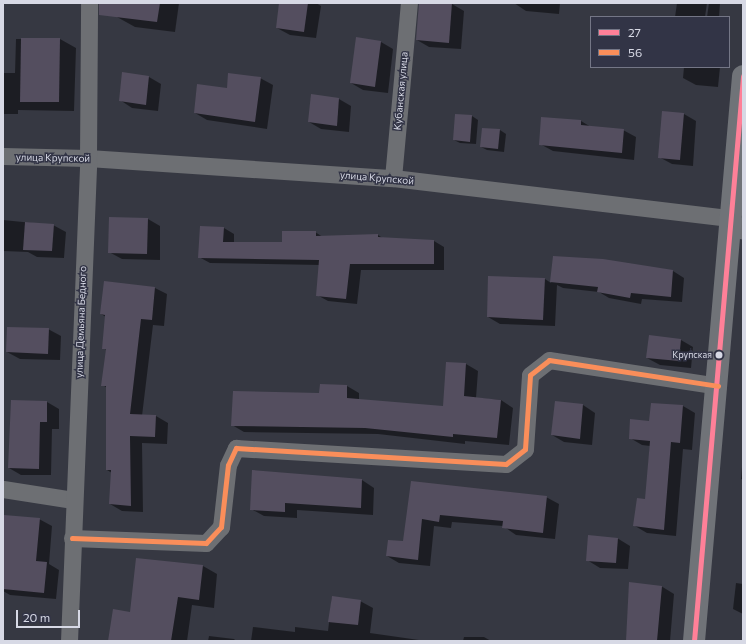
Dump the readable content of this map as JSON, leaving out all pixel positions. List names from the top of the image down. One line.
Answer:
{"streets":{"street":["Кубанская улица","улица Крупской","улица Демьяна Бедного"]},"crossings":[["Кубанская улица","улица Крупской"],["улица Крупской","улица Демьяна Бедного"]],"places":["Крупская"],"lines":["transit line 27","transit line 56"],"legend":["27","56"],"scale_bar":"20 m"}
